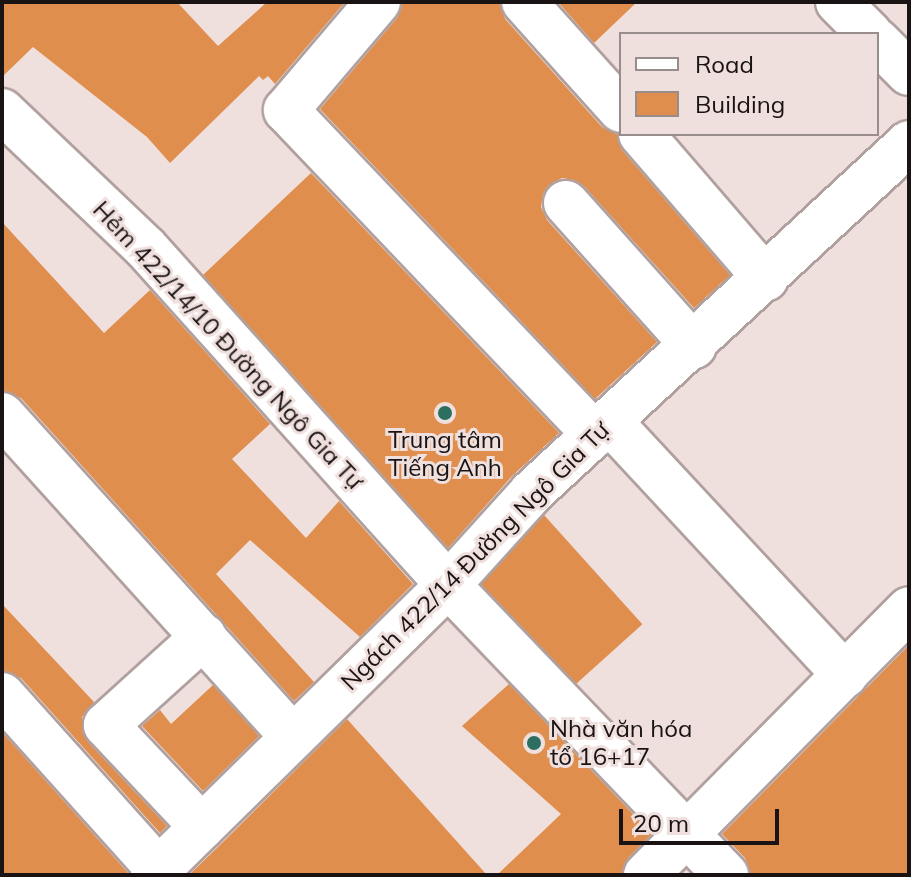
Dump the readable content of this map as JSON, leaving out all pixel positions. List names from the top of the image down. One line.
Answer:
{"streets":{"street":["Hẻm 422/14/10 Đường Ngô Gia Tự","Ngách 422/14 Đường Ngô Gia Tự"]},"crossings":[["Hẻm 422/14/10 Đường Ngô Gia Tự","Ngách 422/14 Đường Ngô Gia Tự"]],"places":["Trung tâm Tiếng Anh","Nhà văn hóa tổ 16+17"],"legend":["Road","Building"],"scale_bar":"20 m"}
